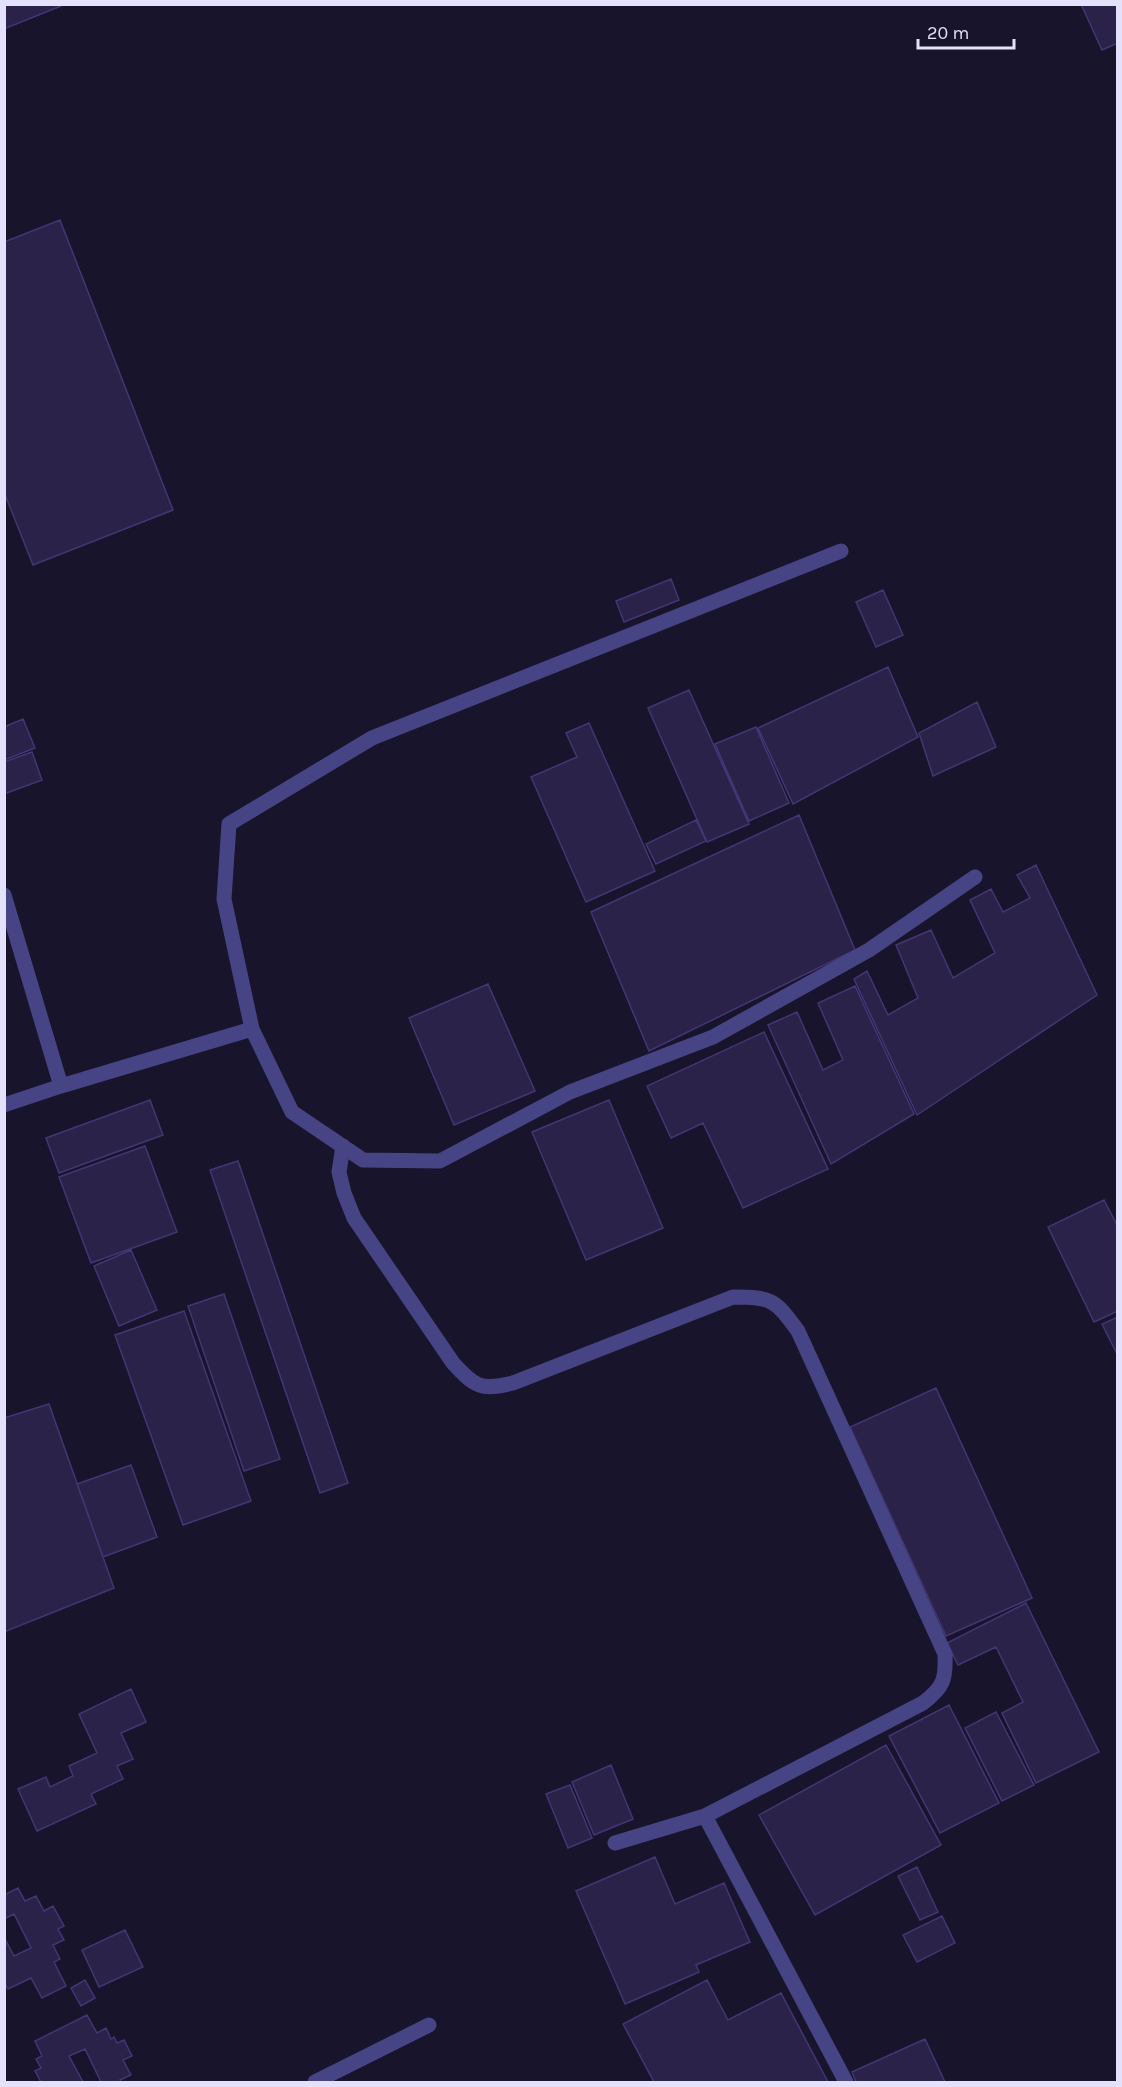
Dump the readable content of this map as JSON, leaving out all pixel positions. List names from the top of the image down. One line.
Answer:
{"scale_bar":"20 m"}
